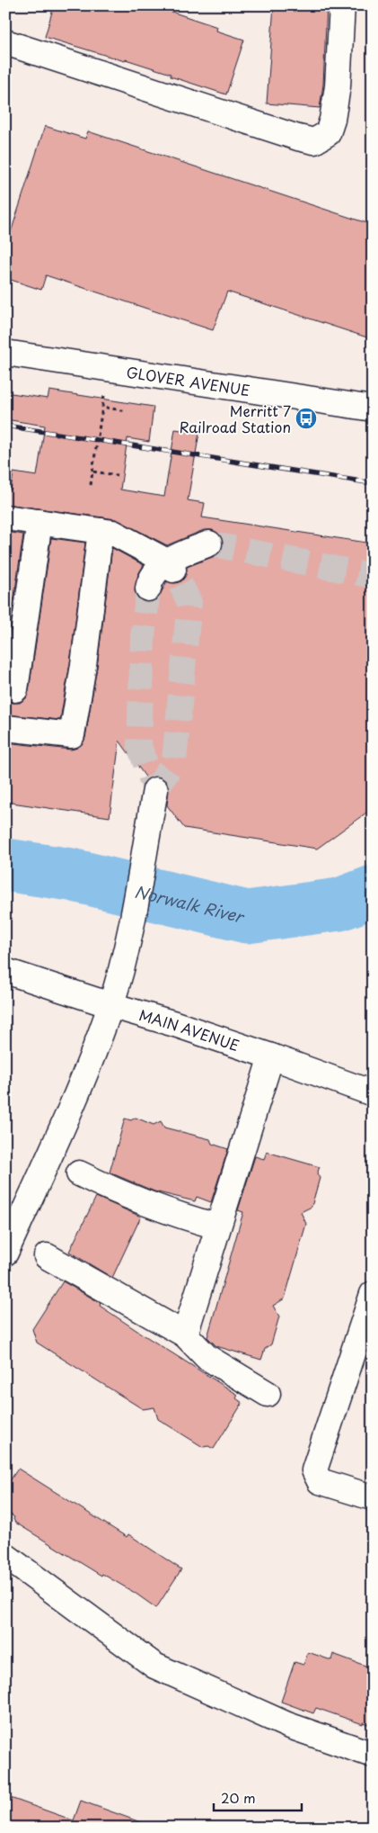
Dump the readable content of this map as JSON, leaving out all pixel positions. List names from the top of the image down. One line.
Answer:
{"streets":{"main road":["GLOVER AVENUE","MAIN AVENUE"]},"water":["Norwalk River"],"places":{"bus stop":["Merritt 7 Railroad Station"]},"scale_bar":"20 m"}
